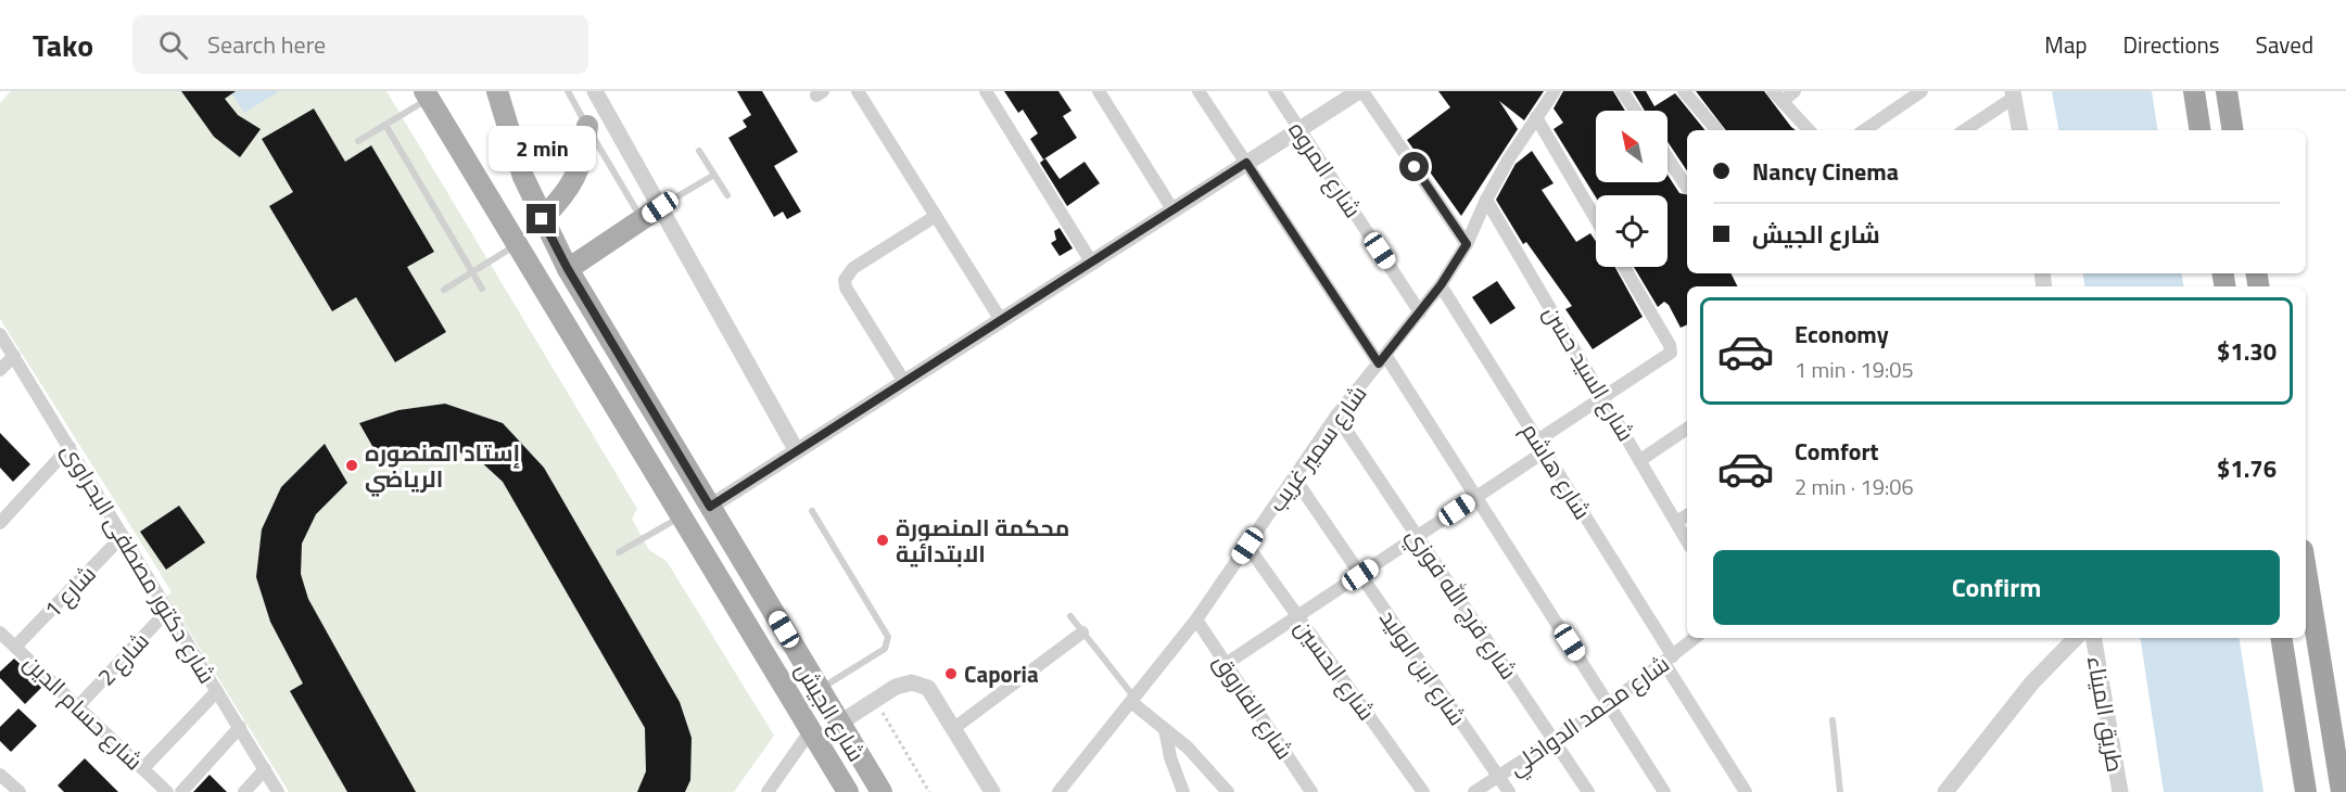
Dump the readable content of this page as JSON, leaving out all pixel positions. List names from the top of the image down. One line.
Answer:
{"streets":{"main road":["شارع الجيش"],"street":["شارع المروه","شارع السيد حسن","شارع سمير غريب","شارع هاشم","شارع دكتور مصطفى البحراوى","شارع 1","شارع فرج الله فوزي","شارع 2","شارع ابن الوليد","شارع الحسين","شارع الفاروق","شارع حسام الدين","طريق الميناء","شارع محمد الدواخلي"]},"crossings":[["شارع المروه","شارع سمير غريب"],["شارع السيد حسن","شارع سمير غريب"],["شارع سمير غريب","شارع هاشم"],["شارع سمير غريب","شارع فرج الله فوزي"],["شارع سمير غريب","شارع ابن الوليد"],["شارع سمير غريب","شارع الحسين"],["شارع سمير غريب","شارع الفاروق"],["شارع هاشم","شارع محمد الدواخلي"],["شارع دكتور مصطفى البحراوى","شارع 1"],["شارع دكتور مصطفى البحراوى","شارع 2"],["شارع 1","شارع حسام الدين"],["شارع فرج الله فوزي","شارع محمد الدواخلي"],["شارع 2","شارع حسام الدين"],["شارع ابن الوليد","شارع محمد الدواخلي"]],"places":["إستاد المنصوره الرياضي","محكمة المنصورة الابتدائية","Caporia"],"north":"top left","page":{"header":"Tako","search":"Search here","nav":["Map","Directions","Saved"],"bubble":"2 min","banner":["Nancy Cinema","شارع الجيش"],"list":[{"name":"Economy","note":"1 min · 19:05","value":"$1.30"},{"name":"Comfort","note":"2 min · 19:06","value":"$1.76"}],"buttons":"Confirm"}}
